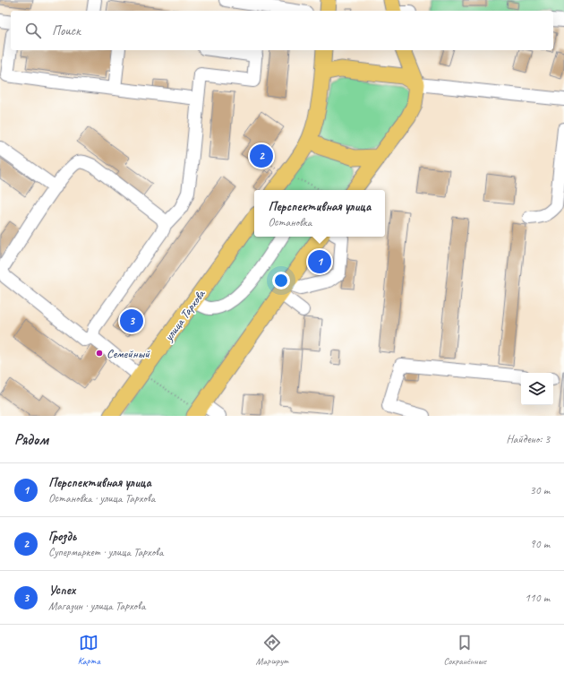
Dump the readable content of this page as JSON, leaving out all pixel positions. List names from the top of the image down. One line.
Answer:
{"streets":{"main road":["улица Тархова"]},"places":["Семейный"],"page":{"search":"Поиск","pins":["2","1","3"],"popup":["Перспективная улица","Остановка"],"heading":["Рядом","Найдено: 3"],"list":[{"mark":"1","name":"Перспективная улица","note":"Остановка · улица Тархова","value":"30 m"},{"mark":"2","name":"Гроздь","note":"Супермаркет · улица Тархова","value":"90 m"},{"mark":"3","name":"Успех","note":"Магазин · улица Тархова","value":"110 m"}],"nav":["Карта","Маршрут","Сохранённые"]}}
